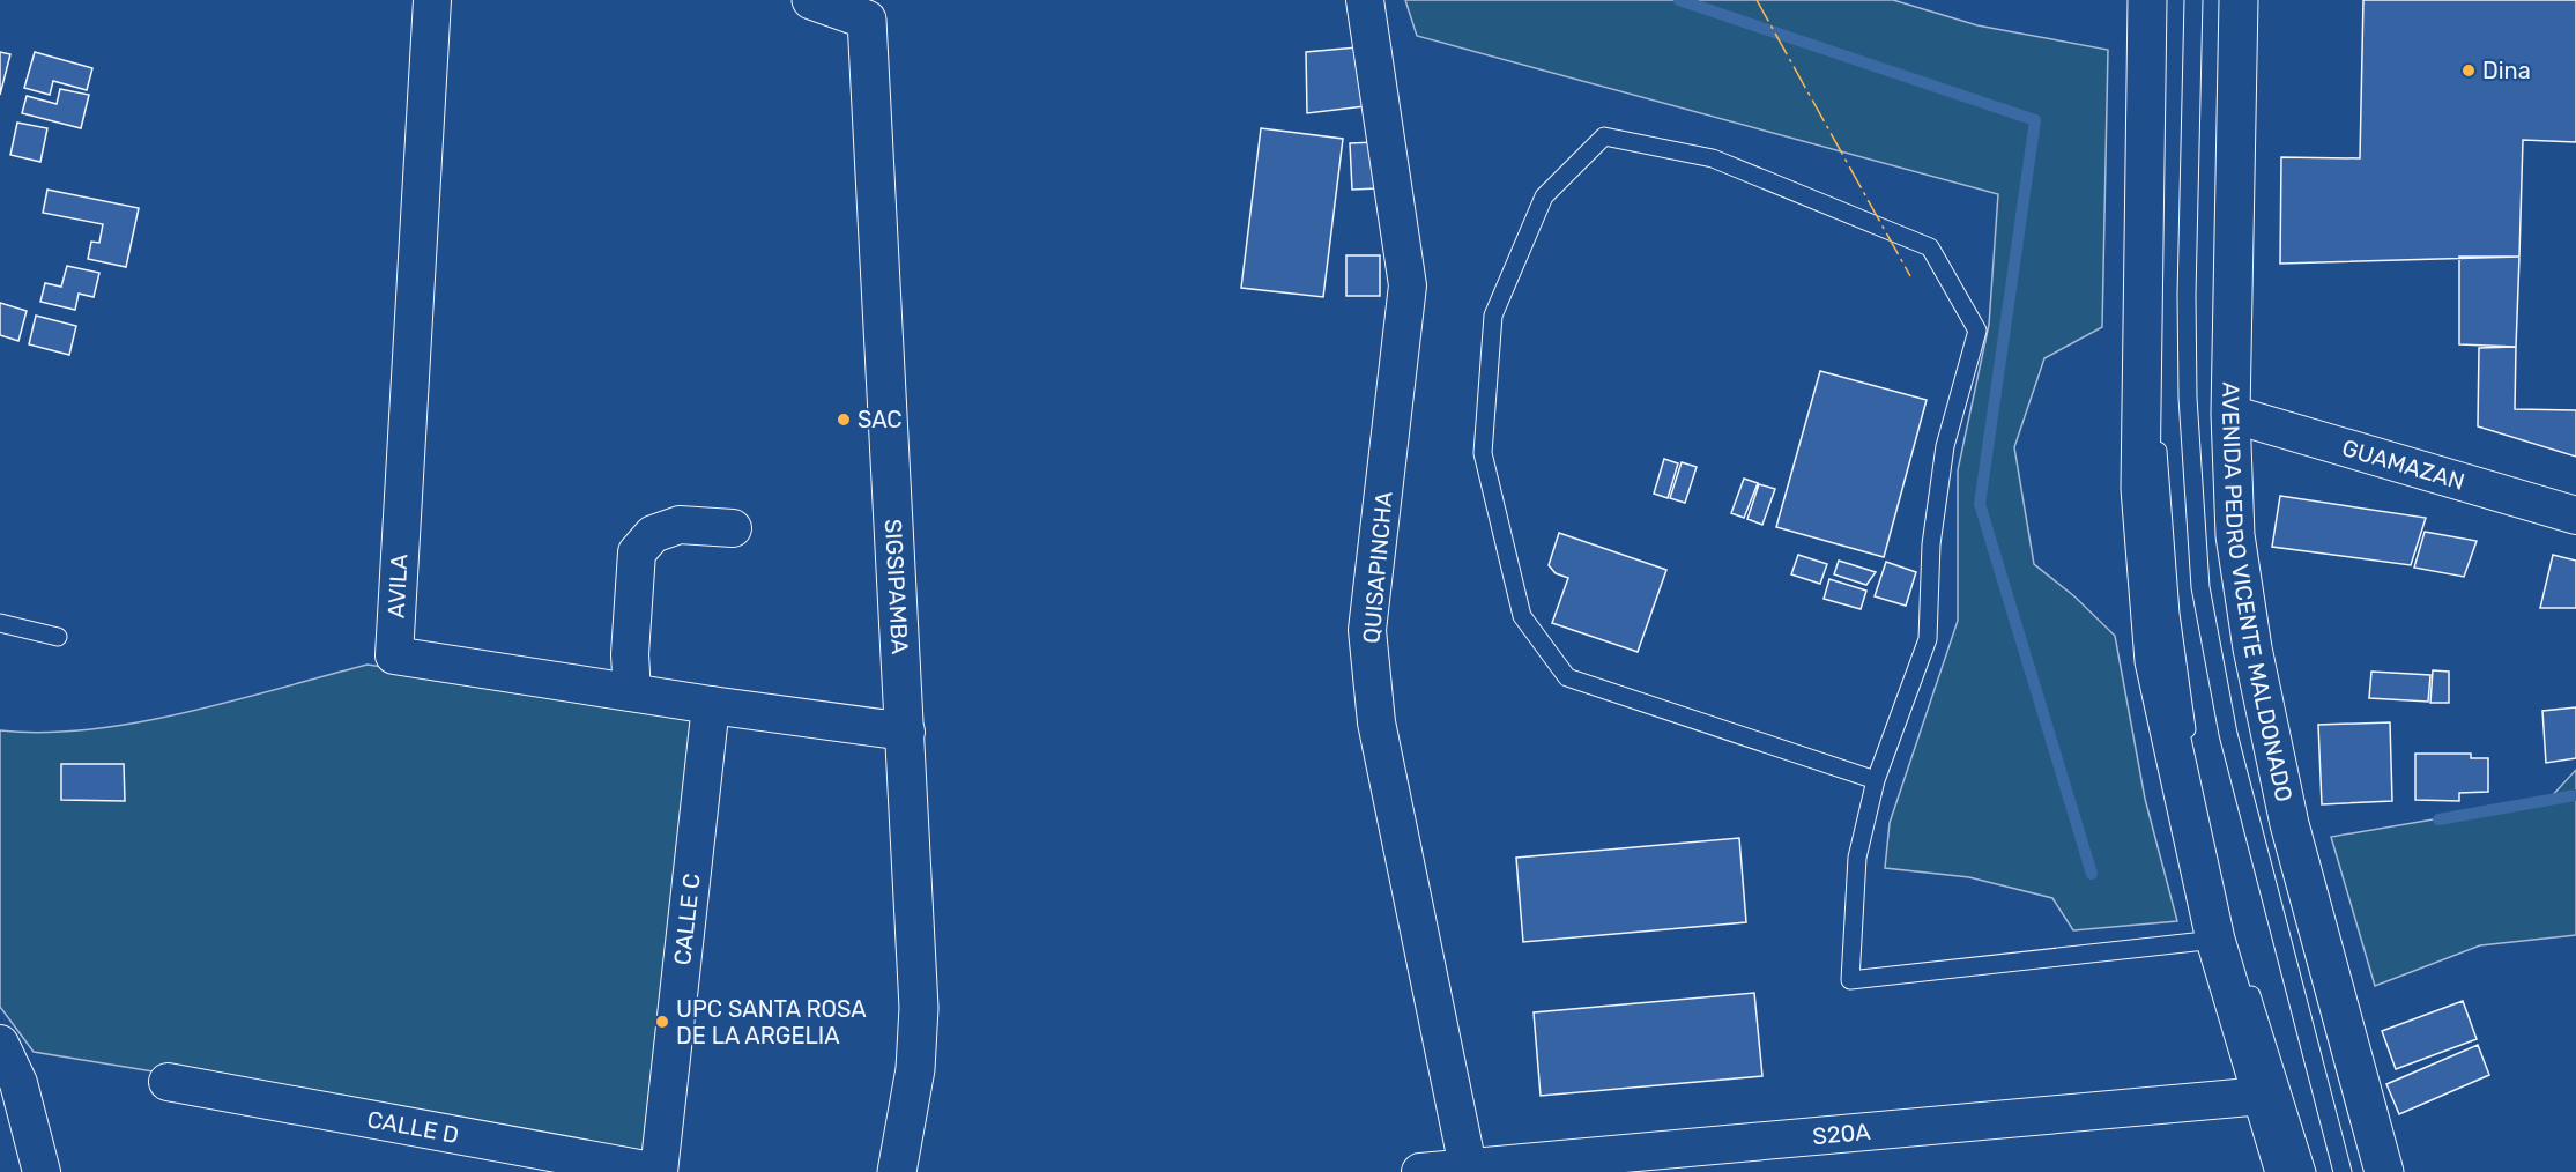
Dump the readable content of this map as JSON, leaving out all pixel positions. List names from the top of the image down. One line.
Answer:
{"streets":{"main road":["SIGSIPAMBA","AVENIDA PEDRO VICENTE MALDONADO"],"street":["GUAMAZAN","QUISAPINCHA","AVILA","CALLE C","CALLE D","S20A"]},"crossings":[["GUAMAZAN","AVENIDA PEDRO VICENTE MALDONADO"],["QUISAPINCHA","S20A"],["AVILA","SIGSIPAMBA"],["AVILA","CALLE C"],["CALLE C","CALLE D"]],"places":["Dina","SAC","UPC SANTA ROSA DE LA ARGELIA"]}
